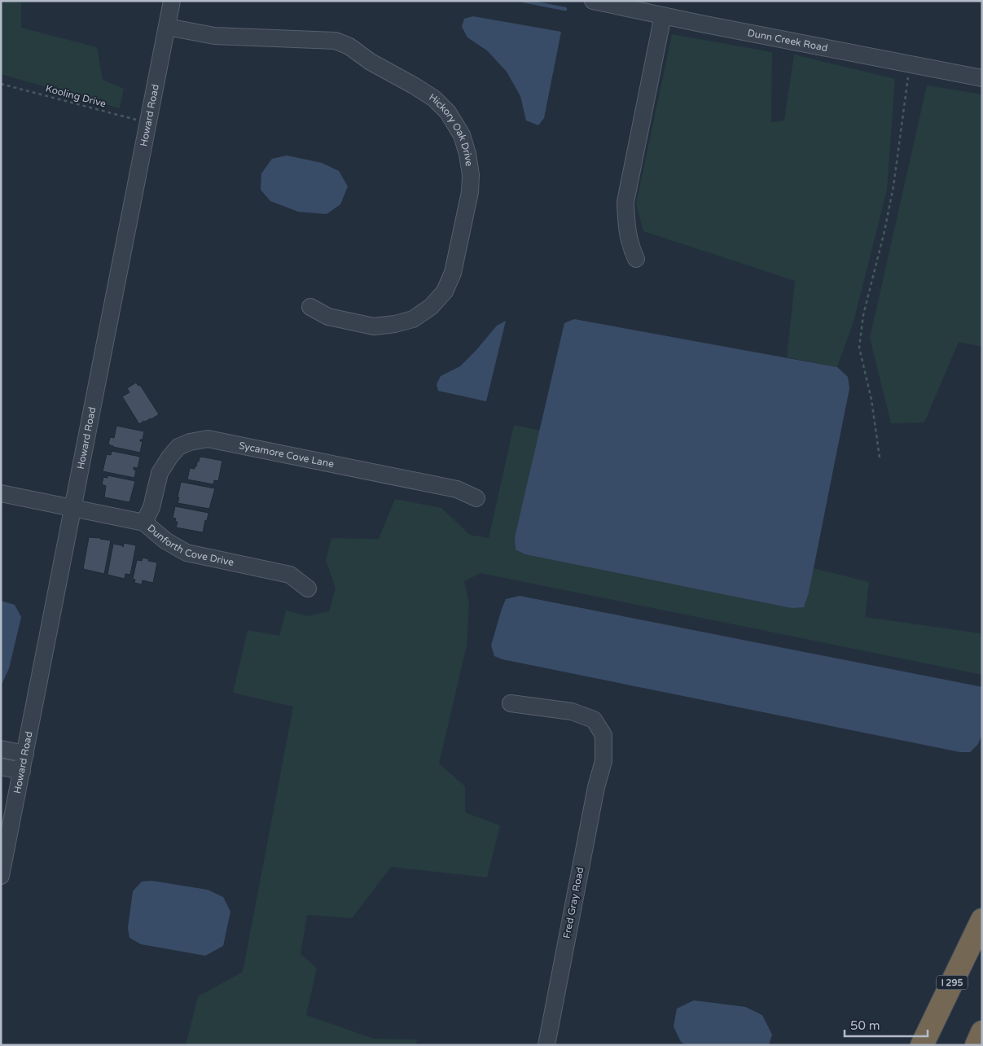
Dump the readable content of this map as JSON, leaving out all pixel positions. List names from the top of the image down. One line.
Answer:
{"streets":{"highway":["I 295"],"street":["Dunn Creek Road","Howard Road","Hickory Oak Drive","Sycamore Cove Lane","Dunforth Cove Drive","Fred Gray Road"],"path":["Kooling Drive"]},"crossings":[["Kooling Drive","Howard Road"],["Howard Road","Hickory Oak Drive"],["Howard Road","Dunforth Cove Drive"],["Sycamore Cove Lane","Dunforth Cove Drive"]],"scale_bar":"50 m"}
